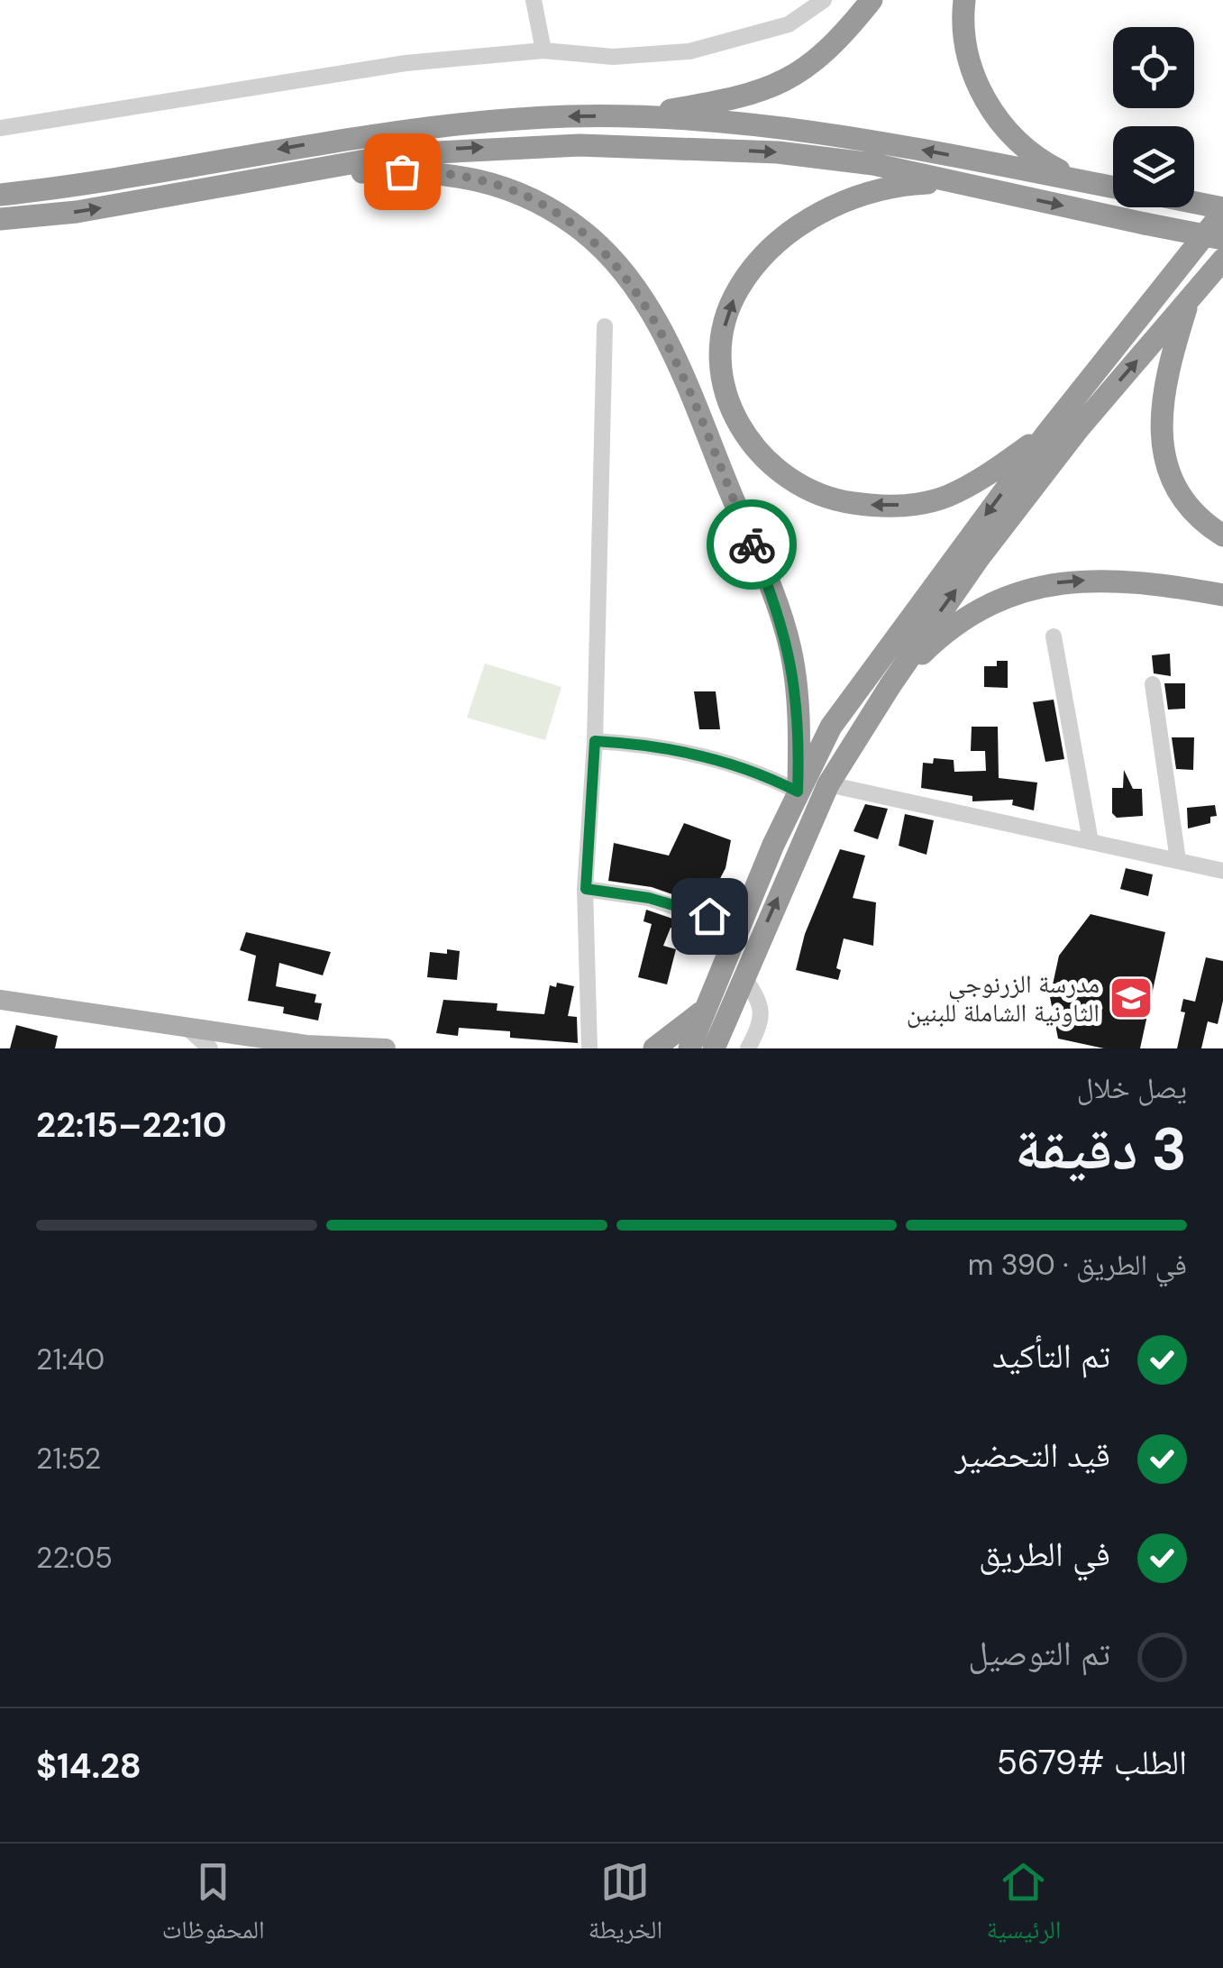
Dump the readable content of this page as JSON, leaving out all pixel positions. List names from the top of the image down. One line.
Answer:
{"places":{"school or university":["مدرسة الزرنوجي الثاونية الشاملة للبنين"]},"page":{"heading":["3 دقيقة","يصل خلال","22:10–22:15"],"panel":["الطلب #5679","$14.28"],"bar":"في الطريق · 390 m","list":[["تم التأكيد","21:40"],["قيد التحضير","21:52"],["في الطريق","22:05"],"تم التوصيل"],"tabs":["الرئيسية","الخريطة","المحفوظات"]}}
